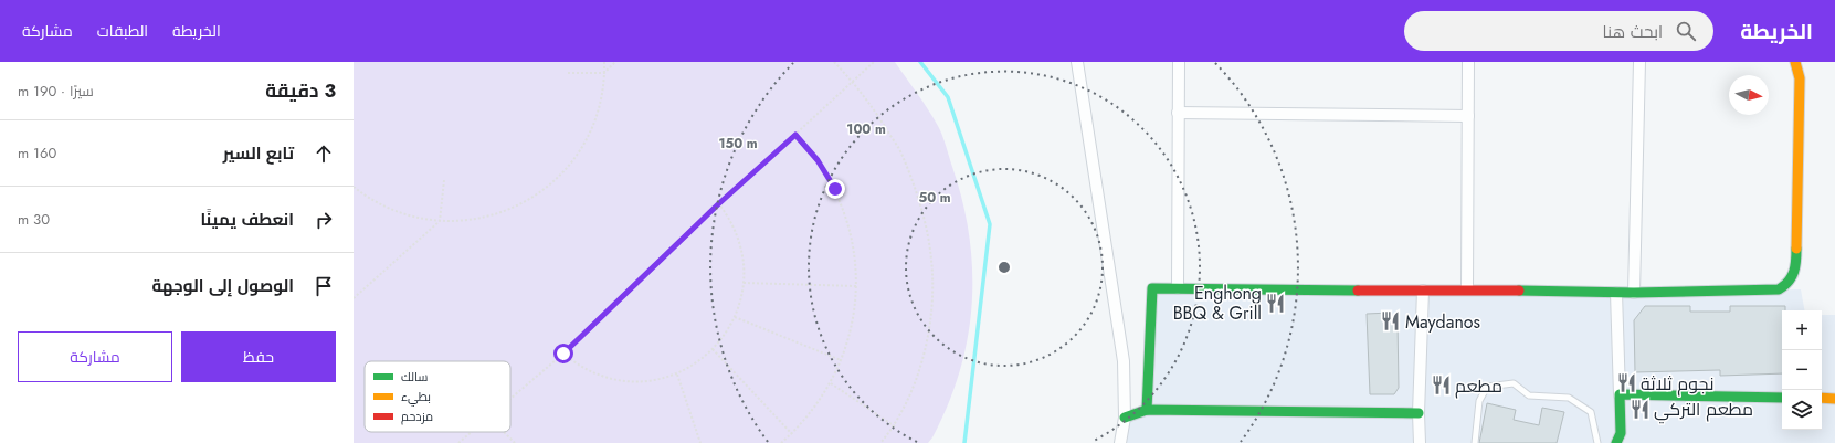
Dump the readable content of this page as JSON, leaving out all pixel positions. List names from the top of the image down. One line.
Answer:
{"places":{"restaurant":["Enghong BBQ & Grill","Maydanos","نجوم ثلاثة","مطعم","مطعم التركي"]},"legend":["سالك","بطيء","مزدحم"],"north":"right","page":{"header":"الخريطة","search":"ابحث هنا","nav":["الخريطة","الطبقات","مشاركة"],"heading":["3 دقيقة","سيرًا · 190 m"],"list":[["تابع السير","160 m"],["انعطف يمينًا","30 m"],"الوصول إلى الوجهة"],"map_buttons":["+","−"],"buttons":["حفظ","مشاركة"]},"rings":["100 m","150 m","50 m"]}
